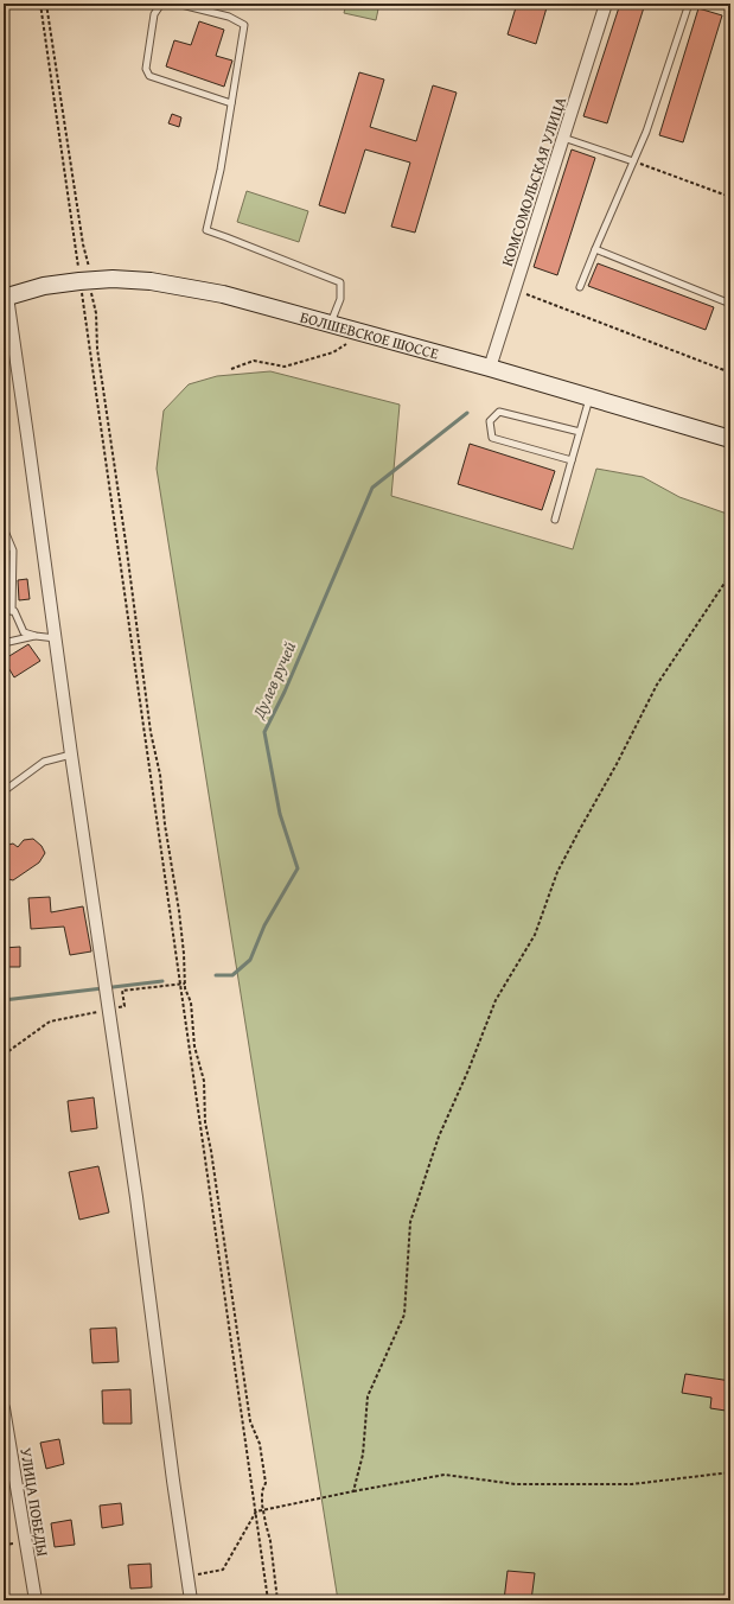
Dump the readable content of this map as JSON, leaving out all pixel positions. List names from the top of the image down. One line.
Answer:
{"streets":{"main road":["БОЛШЕВСКОЕ ШОССЕ"],"street":["КОМСОМОЛЬСКАЯ УЛИЦА","УЛИЦА ПОБЕДЫ"]},"crossings":[["КОМСОМОЛЬСКАЯ УЛИЦА","БОЛШЕВСКОЕ ШОССЕ"]],"water":["Дулев ручей"]}
